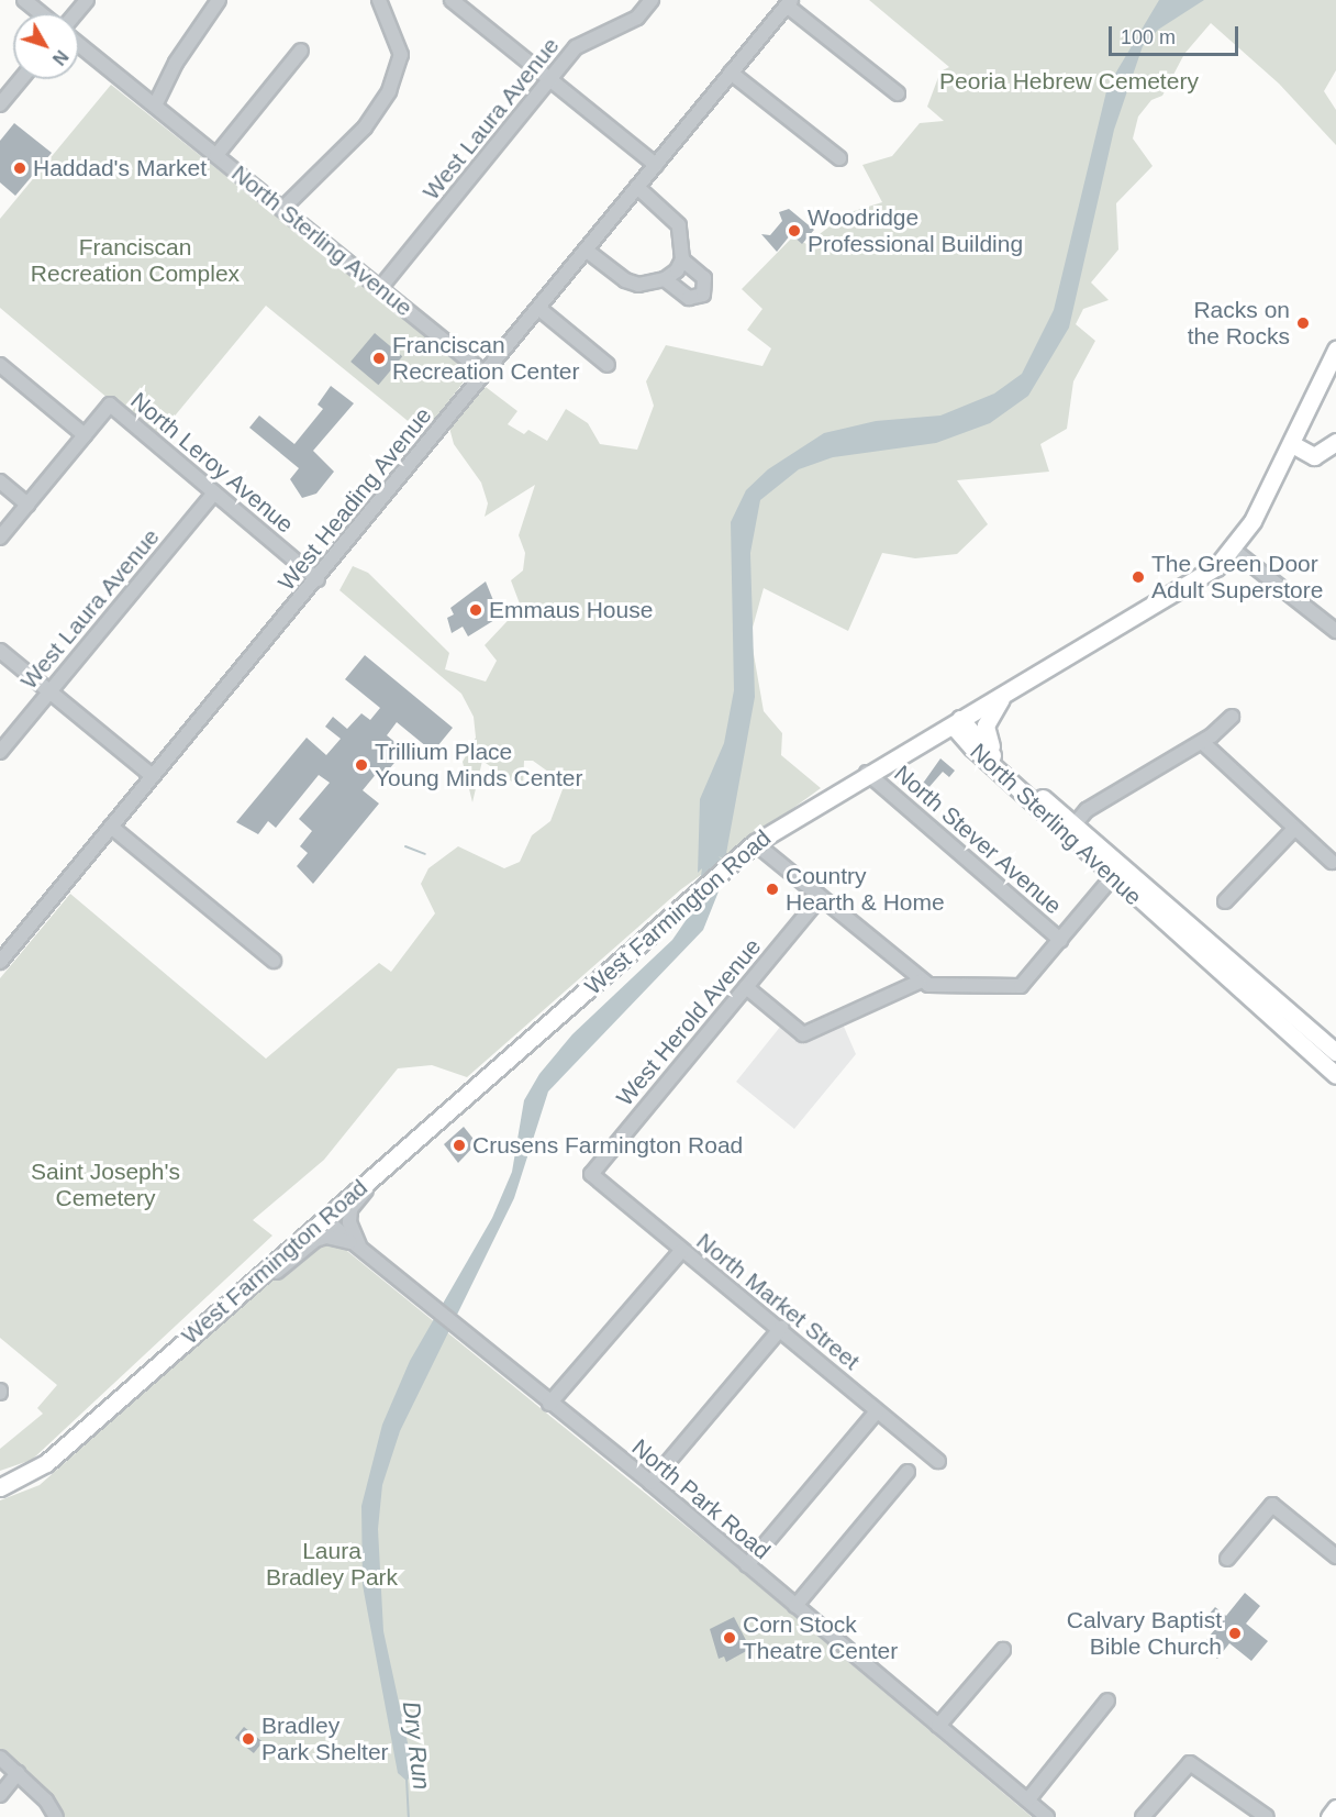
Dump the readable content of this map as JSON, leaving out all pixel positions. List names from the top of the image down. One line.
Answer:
{"streets":{"main road":["North Sterling Avenue","West Farmington Road"],"street":["West Laura Avenue","North Leroy Avenue","West Heading Avenue","North Stever Avenue","West Herold Avenue","North Market Street","North Park Road"]},"crossings":[["West Laura Avenue","North Sterling Avenue"],["West Laura Avenue","North Leroy Avenue"],["North Sterling Avenue","West Heading Avenue"],["North Sterling Avenue","West Farmington Road"],["North Leroy Avenue","West Heading Avenue"],["North Stever Avenue","West Farmington Road"],["West Farmington Road","North Park Road"],["West Herold Avenue","North Market Street"]],"water":["Dry Run"],"parks":["Peoria Hebrew Cemetery","Franciscan Recreation Complex","Saint Joseph's Cemetery","Laura Bradley Park"],"places":["Haddad's Market","Woodridge Professional Building","Racks on the Rocks","Franciscan Recreation Center","The Green Door Adult Superstore","Emmaus House","Trillium Place Young Minds Center","Country Hearth & Home","Crusens Farmington Road","Calvary Baptist Bible Church","Corn Stock Theatre Center","Bradley Park Shelter"],"scale_bar":"100 m","north":"bottom right"}
